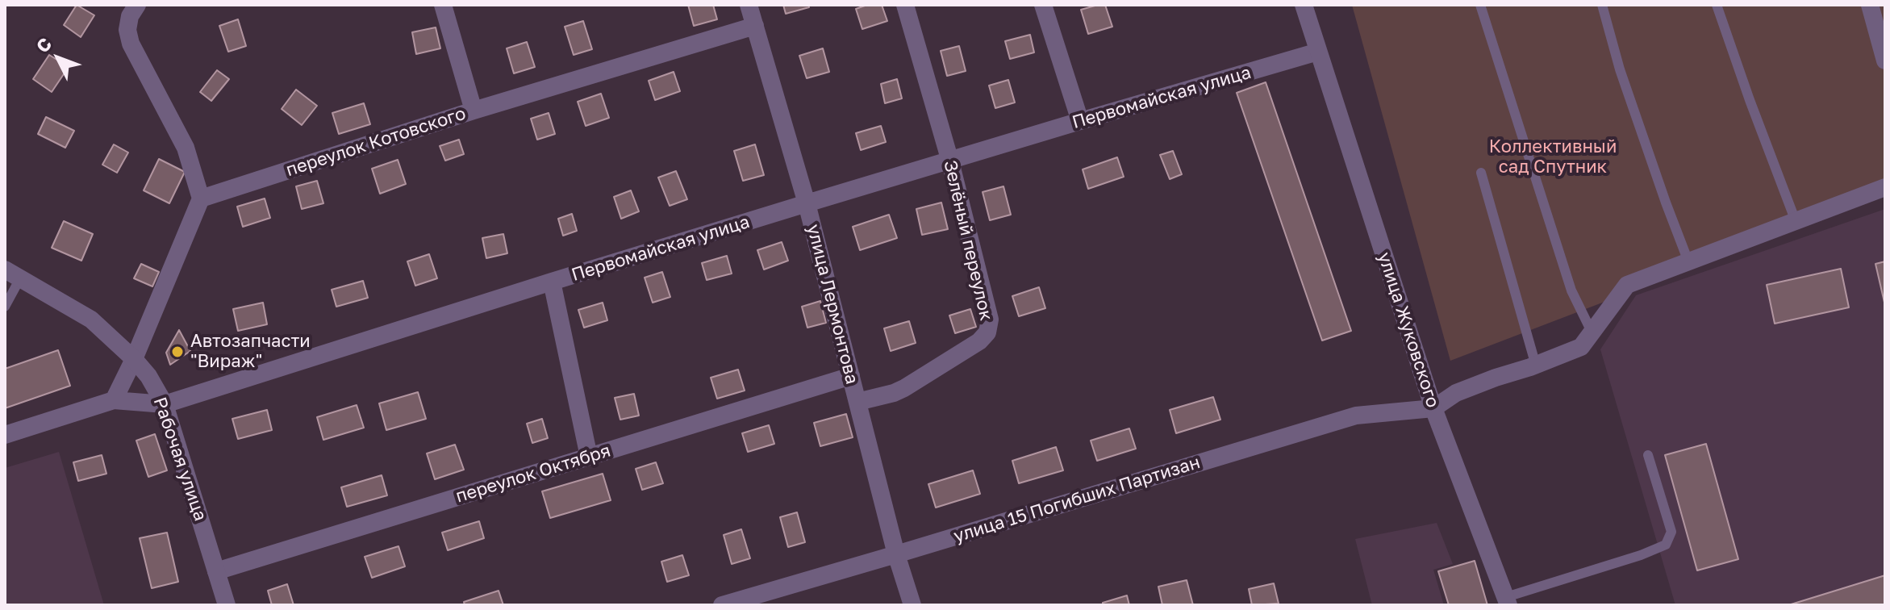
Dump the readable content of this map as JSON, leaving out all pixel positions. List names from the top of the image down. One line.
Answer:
{"streets":{"street":["Первомайская улица","переулок Котовского","Зелёный переулок","улица Лермонтова","улица Жуковского","Рабочая улица","переулок Октября","улица 15 Погибших Партизан"]},"crossings":[["Первомайская улица","Зелёный переулок"],["Первомайская улица","улица Лермонтова"],["Первомайская улица","улица Жуковского"],["Первомайская улица","Рабочая улица"],["переулок Котовского","улица Лермонтова"],["Зелёный переулок","улица Лермонтова"],["улица Лермонтова","переулок Октября"],["улица Лермонтова","улица 15 Погибших Партизан"],["улица Жуковского","улица 15 Погибших Партизан"],["Рабочая улица","переулок Октября"]],"parks":["Коллективный сад Спутник"],"places":["Автозапчасти \"Вираж\""],"north":"top left"}
